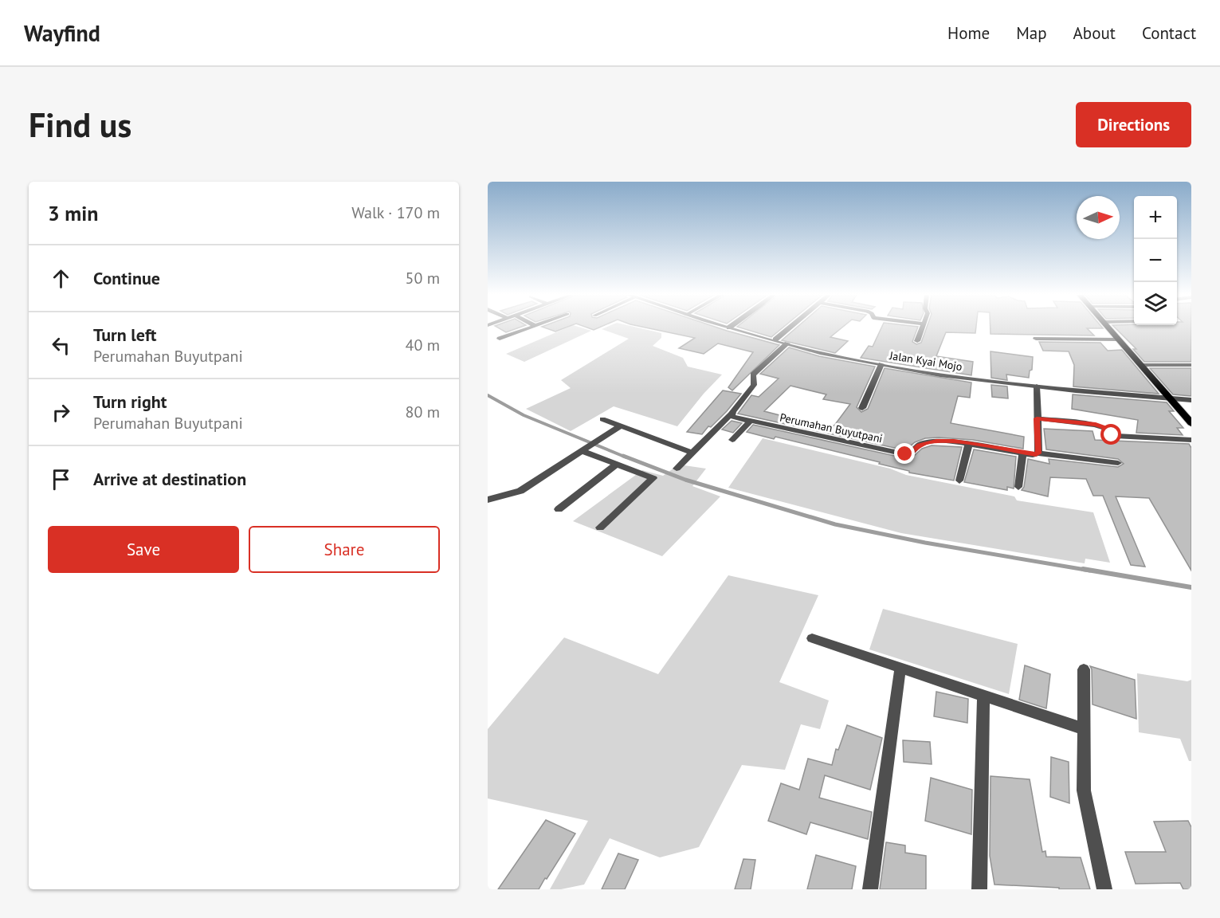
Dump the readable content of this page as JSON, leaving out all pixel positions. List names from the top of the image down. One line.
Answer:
{"streets":{"street":["Jalan Kyai Mojo","Perumahan Buyutpani"]},"north":"right","page":{"header":"Wayfind","nav":["Home","Map","About","Contact"],"buttons":["Directions",["Save","Share"]],"title":"Find us","heading":["3 min","Walk · 170 m"],"map_buttons":["+","−"],"list":[["Continue","50 m"],["Turn left","Perumahan Buyutpani","40 m"],["Turn right","Perumahan Buyutpani","80 m"],"Arrive at destination"]}}
